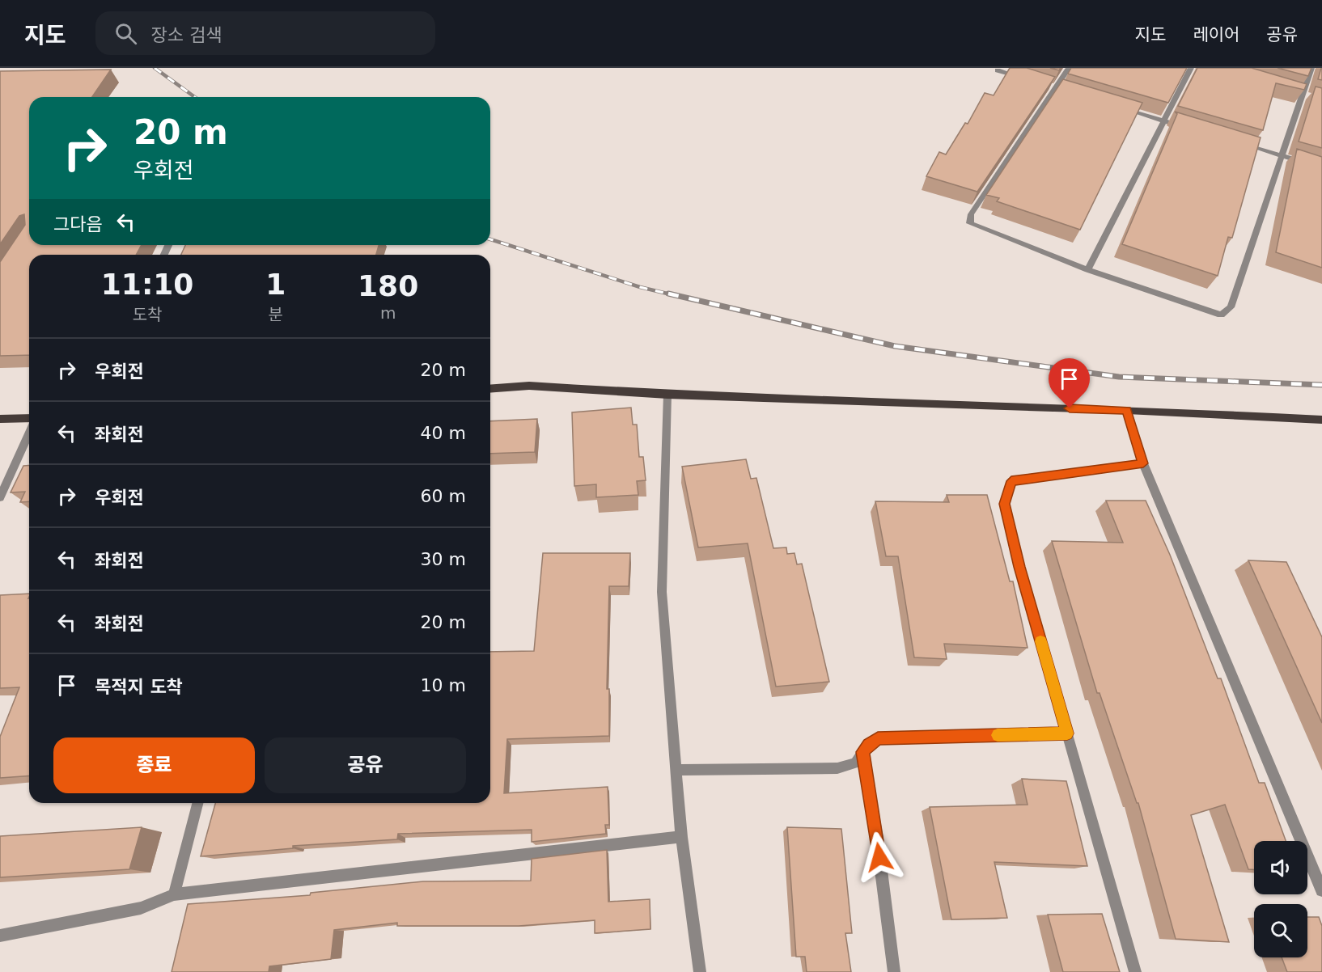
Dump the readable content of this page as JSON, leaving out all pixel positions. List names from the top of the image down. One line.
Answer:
{"page":{"header":"지도","search":"장소 검색","nav":["지도","레이어","공유"],"turn":["20 m","우회전"],"then":"그다음","eta":["11:10","도착","1","분","180","m"],"list":[{"name":"우회전","value":"20 m"},{"name":"좌회전","value":"40 m"},{"name":"우회전","value":"60 m"},{"name":"좌회전","value":"30 m"},{"name":"좌회전","value":"20 m"},{"name":"목적지 도착","value":"10 m"}],"buttons":["종료","공유"]}}
